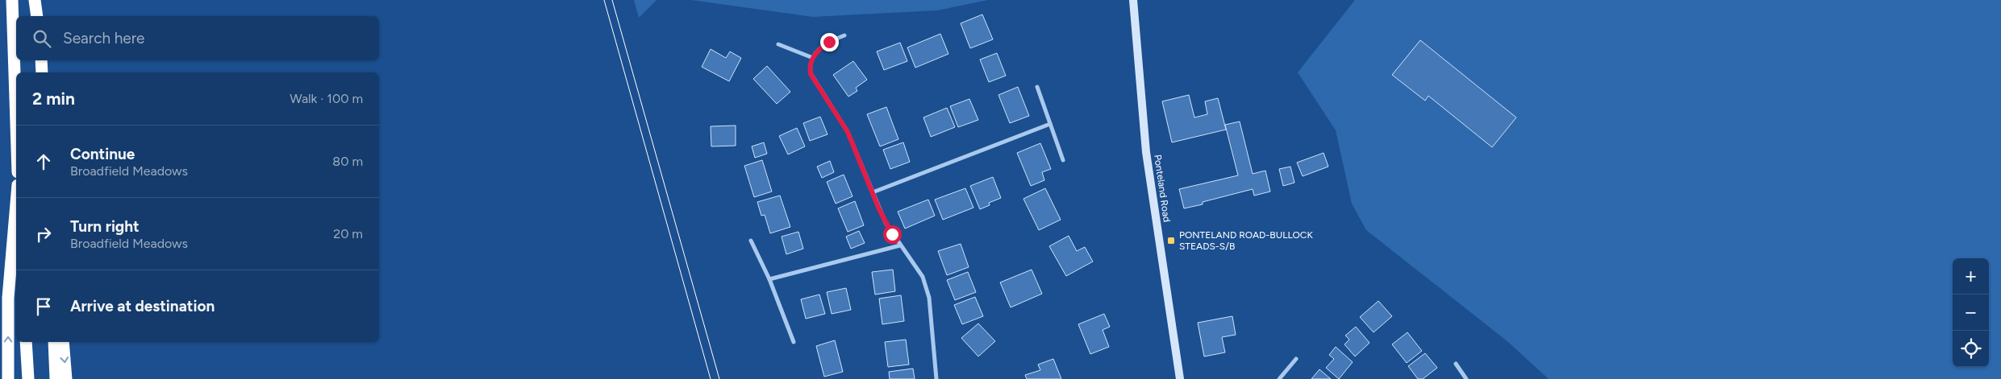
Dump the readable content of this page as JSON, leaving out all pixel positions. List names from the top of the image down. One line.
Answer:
{"streets":{"main road":["Ponteland Road"]},"places":{"transit":["PONTELAND ROAD-BULLOCK STEADS-S/B"]},"page":{"search":"Search here","heading":["2 min","Walk · 100 m"],"list":[["Continue","Broadfield Meadows","80 m"],["Turn right","Broadfield Meadows","20 m"],"Arrive at destination"],"map_buttons":["+","−"]}}
